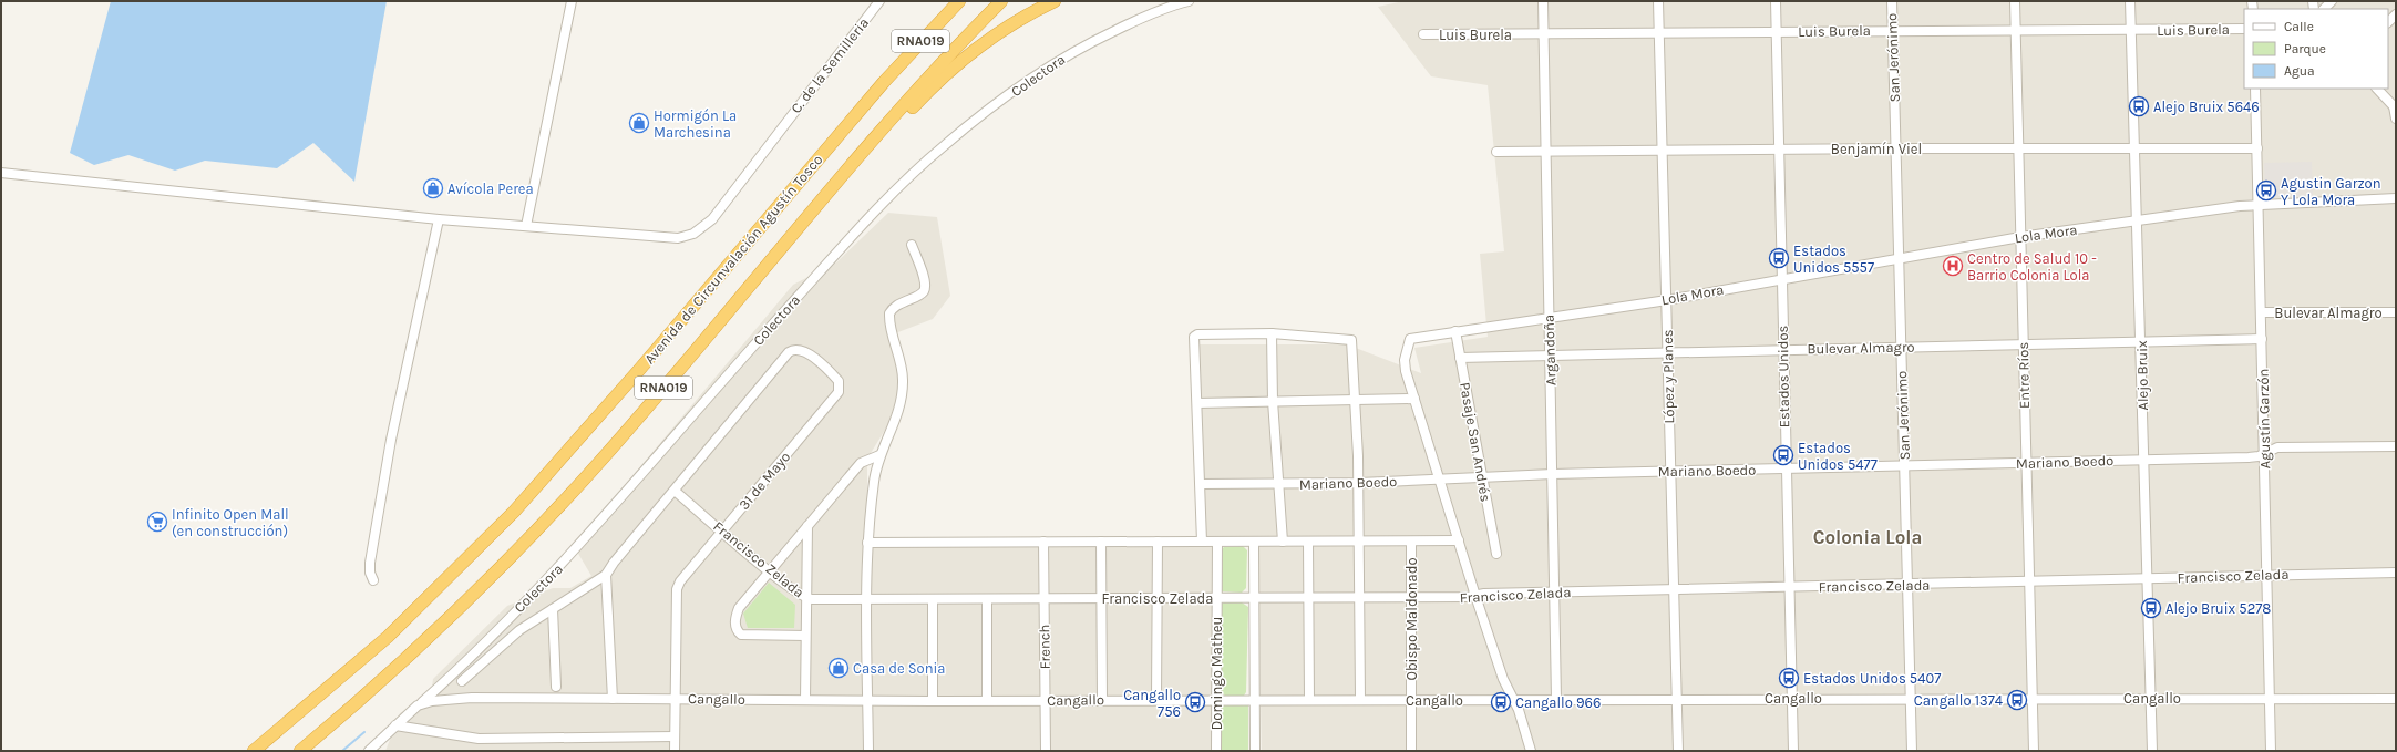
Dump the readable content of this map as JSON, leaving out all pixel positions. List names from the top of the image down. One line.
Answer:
{"streets":{"highway":["RNA019","Avenida de Circunvalación Agustín Tosco"],"street":["Luis Burela","San Jerónimo","C. de la Semilleria","Colectora","Benjamín Viel","Lola Mora","Bulevar Almagro","Argandoña","Entre Ríos","Alejo Bruix","López y Planes","Estados Unidos","Agustín Garzón","Pasaje San Andrés","Mariano Boedo","31 de Mayo","Francisco Zelada","Obispo Maldonado","French","Domingo Matheu","Cangallo"]},"crossings":[["Luis Burela","San Jerónimo"],["Luis Burela","Argandoña"],["Luis Burela","Entre Ríos"],["Luis Burela","Alejo Bruix"],["Luis Burela","López y Planes"],["Luis Burela","Estados Unidos"],["San Jerónimo","Benjamín Viel"],["San Jerónimo","Lola Mora"],["San Jerónimo","Bulevar Almagro"],["San Jerónimo","Mariano Boedo"],["San Jerónimo","Francisco Zelada"],["San Jerónimo","Cangallo"],["Colectora","Cangallo"],["Benjamín Viel","Argandoña"],["Benjamín Viel","Entre Ríos"],["Benjamín Viel","Alejo Bruix"],["Benjamín Viel","López y Planes"],["Benjamín Viel","Estados Unidos"],["Benjamín Viel","Agustín Garzón"],["Lola Mora","Argandoña"],["Lola Mora","Entre Ríos"],["Lola Mora","Alejo Bruix"],["Lola Mora","López y Planes"],["Lola Mora","Estados Unidos"],["Lola Mora","Agustín Garzón"],["Lola Mora","Pasaje San Andrés"],["Bulevar Almagro","Argandoña"],["Bulevar Almagro","Entre Ríos"],["Bulevar Almagro","Alejo Bruix"],["Bulevar Almagro","López y Planes"],["Bulevar Almagro","Estados Unidos"],["Bulevar Almagro","Agustín Garzón"],["Bulevar Almagro","Pasaje San Andrés"],["Argandoña","Mariano Boedo"],["Argandoña","Francisco Zelada"],["Argandoña","Cangallo"],["Entre Ríos","Mariano Boedo"],["Entre Ríos","Francisco Zelada"],["Entre Ríos","Cangallo"],["Alejo Bruix","Mariano Boedo"],["Alejo Bruix","Francisco Zelada"],["Alejo Bruix","Cangallo"],["López y Planes","Mariano Boedo"],["López y Planes","Francisco Zelada"],["López y Planes","Cangallo"],["Estados Unidos","Mariano Boedo"],["Estados Unidos","Francisco Zelada"],["Estados Unidos","Cangallo"],["Agustín Garzón","Mariano Boedo"],["Agustín Garzón","Francisco Zelada"],["Agustín Garzón","Cangallo"],["Pasaje San Andrés","Mariano Boedo"],["31 de Mayo","Francisco Zelada"],["31 de Mayo","Cangallo"],["Francisco Zelada","Obispo Maldonado"],["Francisco Zelada","French"],["Francisco Zelada","Domingo Matheu"],["Obispo Maldonado","Cangallo"],["French","Cangallo"],["Domingo Matheu","Cangallo"]],"districts":["Colonia Lola"],"places":{"bus stop":["Alejo Bruix 5646","Agustin Garzon Y Lola Mora","Estados Unidos 5557","Estados Unidos 5477","Alejo Bruix 5278","Estados Unidos 5407","Cangallo 1374","Cangallo 756","Cangallo 966"],"shop":["Hormigón La Marchesina","Avícola Perea","Casa de Sonia"],"hospital":["Centro de Salud 10 - Barrio Colonia Lola"],"supermarket":["Infinito Open Mall (en construcción)"]},"legend":["Calle","Parque","Agua"]}
